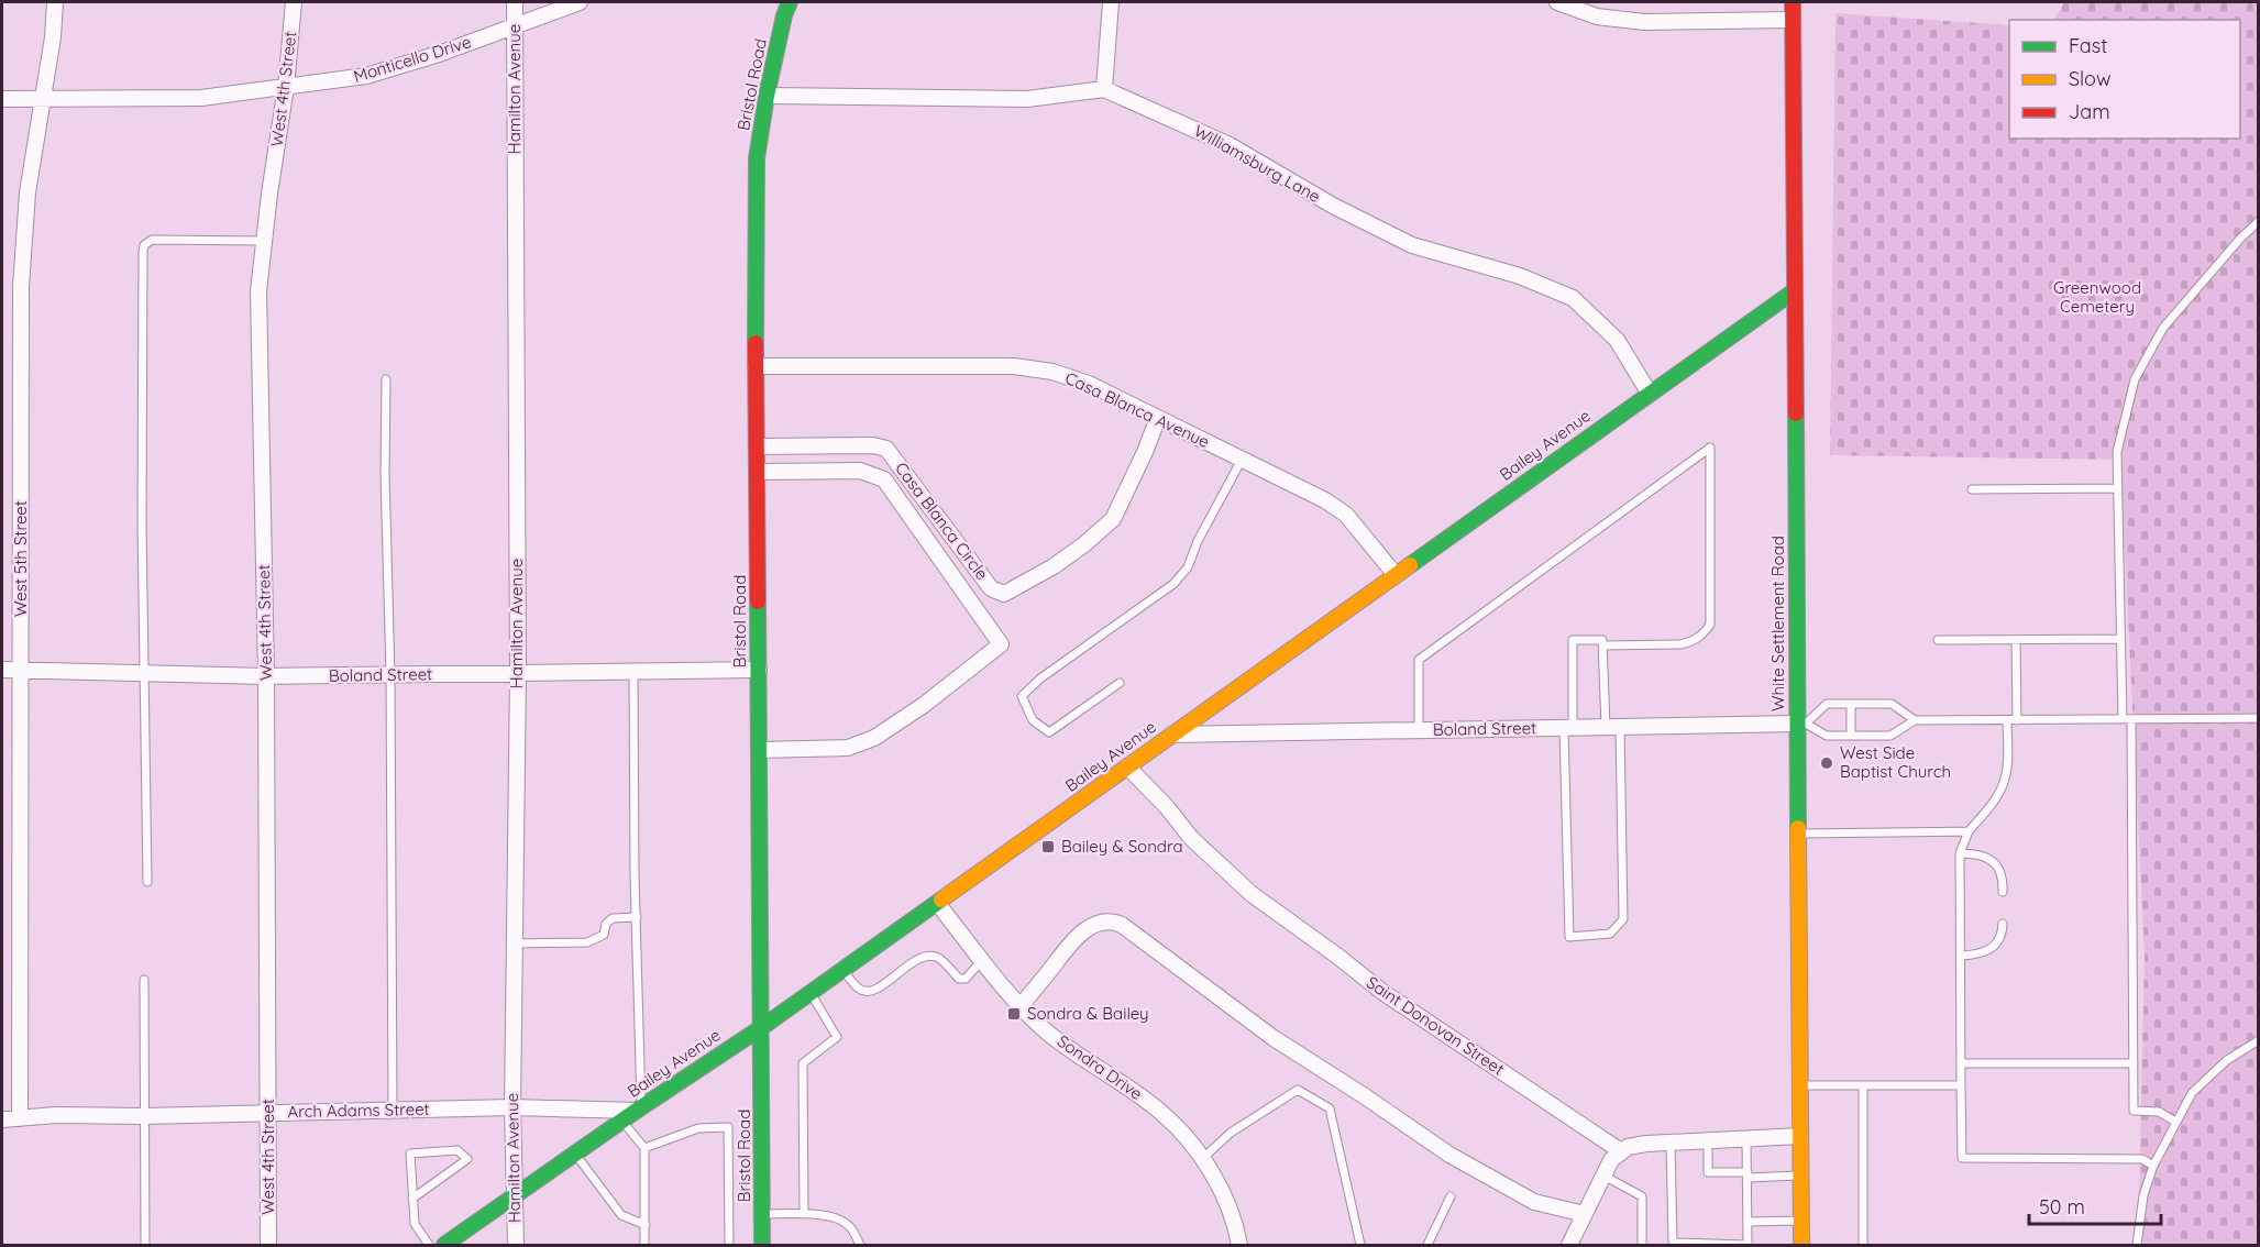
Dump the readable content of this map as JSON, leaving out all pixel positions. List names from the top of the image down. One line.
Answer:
{"streets":{"street":["Monticello Drive","Bristol Road","West 4th Street","Hamilton Avenue","Williamsburg Lane","Casa Blanca Avenue","Bailey Avenue","Casa Blanca Circle","West 5th Street","White Settlement Road","Boland Street","Saint Donovan Street","Sondra Drive","Arch Adams Street"]},"crossings":[["Monticello Drive","West 4th Street"],["Monticello Drive","Hamilton Avenue"],["Monticello Drive","West 5th Street"],["Bristol Road","Casa Blanca Avenue"],["Bristol Road","Bailey Avenue"],["Bristol Road","Casa Blanca Circle"],["Bristol Road","Boland Street"],["West 4th Street","Boland Street"],["West 4th Street","Arch Adams Street"],["Hamilton Avenue","Bailey Avenue"],["Hamilton Avenue","Boland Street"],["Hamilton Avenue","Arch Adams Street"],["Williamsburg Lane","Bailey Avenue"],["Casa Blanca Avenue","Bailey Avenue"],["Casa Blanca Avenue","Casa Blanca Circle"],["Bailey Avenue","White Settlement Road"],["Bailey Avenue","Boland Street"],["Bailey Avenue","Saint Donovan Street"],["Bailey Avenue","Sondra Drive"],["Bailey Avenue","Arch Adams Street"],["West 5th Street","Boland Street"],["West 5th Street","Arch Adams Street"],["White Settlement Road","Boland Street"]],"parks":["Greenwood Cemetery"],"places":{"other":["West Side Baptist Church"],"transit":["Bailey & Sondra","Sondra & Bailey"]},"legend":["Fast","Slow","Jam"],"scale_bar":"50 m"}
